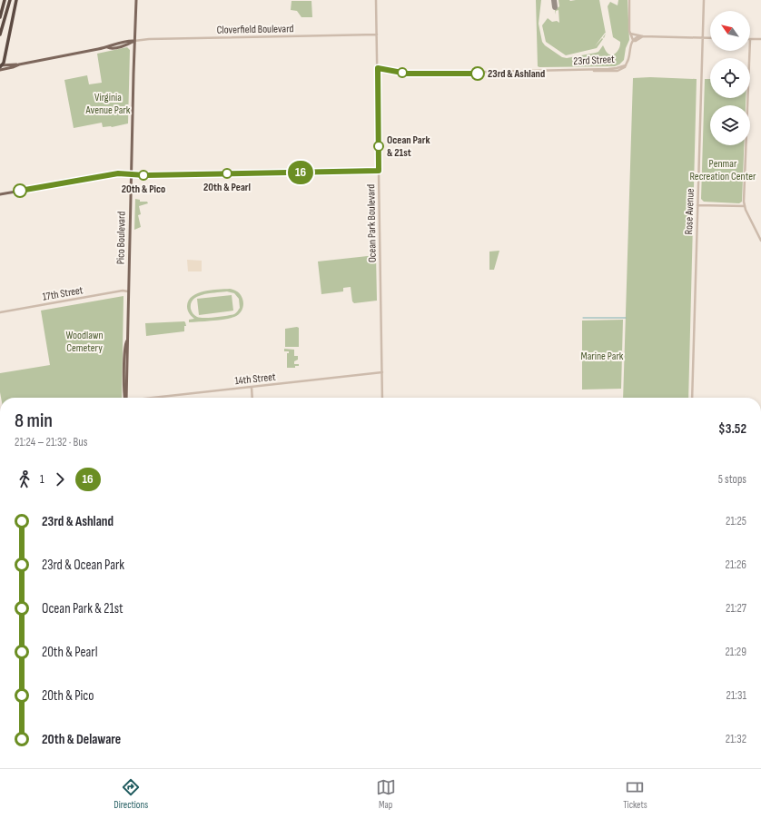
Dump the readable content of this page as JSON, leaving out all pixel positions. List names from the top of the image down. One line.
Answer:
{"streets":{"main road":["Cloverfield Boulevard","Pico Boulevard"],"street":["23rd Street","Rose Avenue","Ocean Park Boulevard","17th Street","14th Street"]},"crossings":[["Cloverfield Boulevard","Ocean Park Boulevard"],["Cloverfield Boulevard","Pico Boulevard"],["23rd Street","Ocean Park Boulevard"],["Ocean Park Boulevard","14th Street"],["Pico Boulevard","17th Street"]],"parks":["Virginia Avenue Park","Penmar Recreation Center","Woodlawn Cemetery","Marine Park"],"places":["23rd & Ashland","Ocean Park & 21st","20th & Pearl","20th & Pico"],"lines":["bus line 16"],"north":"top left","page":{"on_map":"16","heading":["8 min","21:24 – 21:32 · Bus","$3.52"],"legs":["1","16","5 stops"],"list":[{"name":"23rd & Ashland","value":"21:25"},{"name":"23rd & Ocean Park","value":"21:26"},{"name":"Ocean Park & 21st","value":"21:27"},{"name":"20th & Pearl","value":"21:29"},{"name":"20th & Pico","value":"21:31"},{"name":"20th & Delaware","value":"21:32"}],"tabs":["Directions","Map","Tickets"]}}
